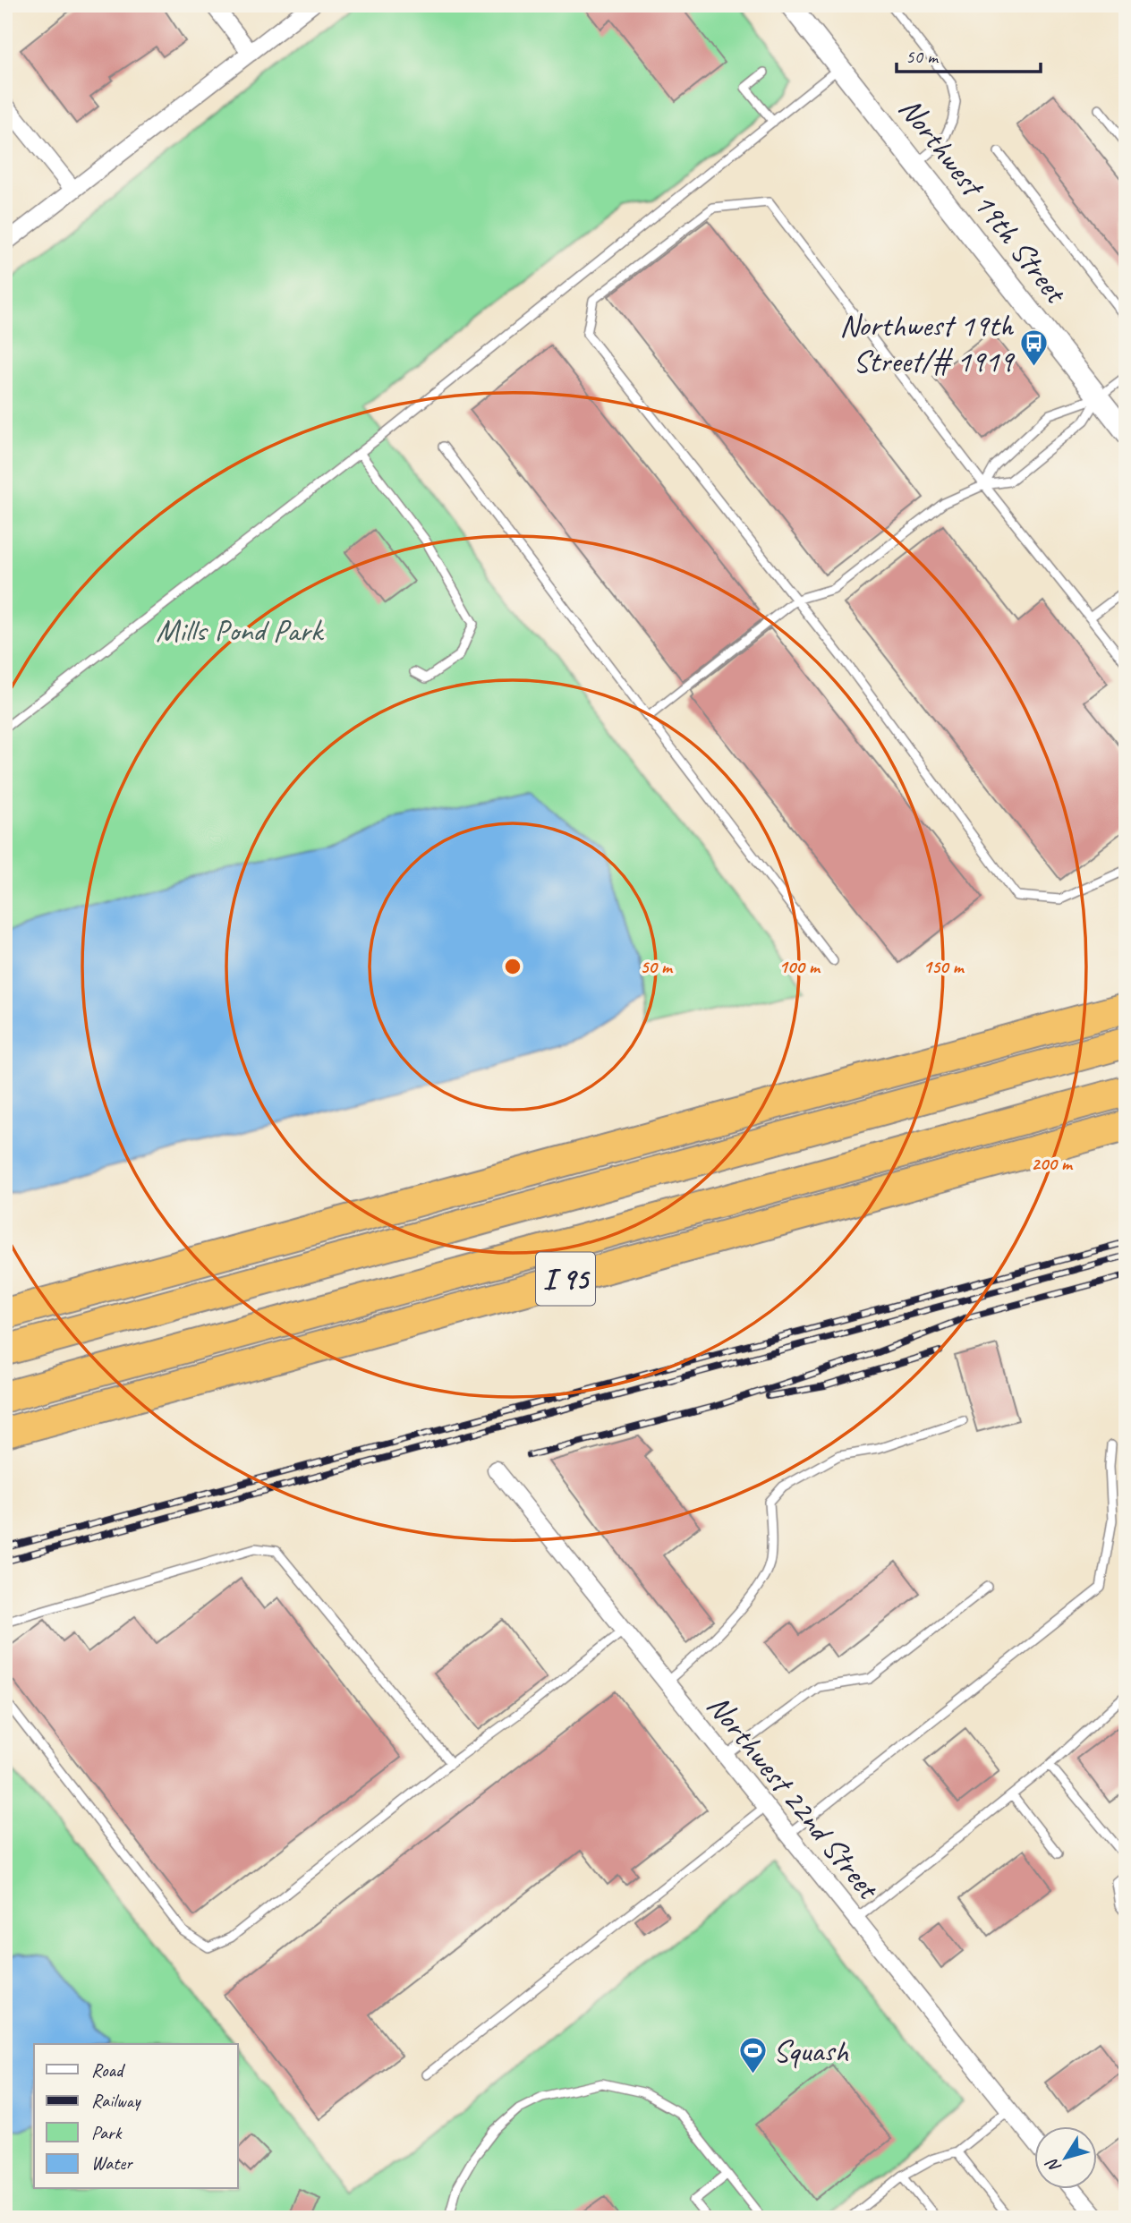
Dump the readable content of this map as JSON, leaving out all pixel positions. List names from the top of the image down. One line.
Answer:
{"streets":{"highway":["I 95"],"street":["Northwest 19th Street","Northwest 22nd Street"]},"parks":["Mills Pond Park"],"places":{"bus stop":["Northwest 19th Street/# 1919"],"sports":["Squash"]},"legend":["Road","Railway","Park","Water"],"scale_bar":"50 m","north":"bottom left","rings":["50 m","100 m","150 m","200 m"]}
